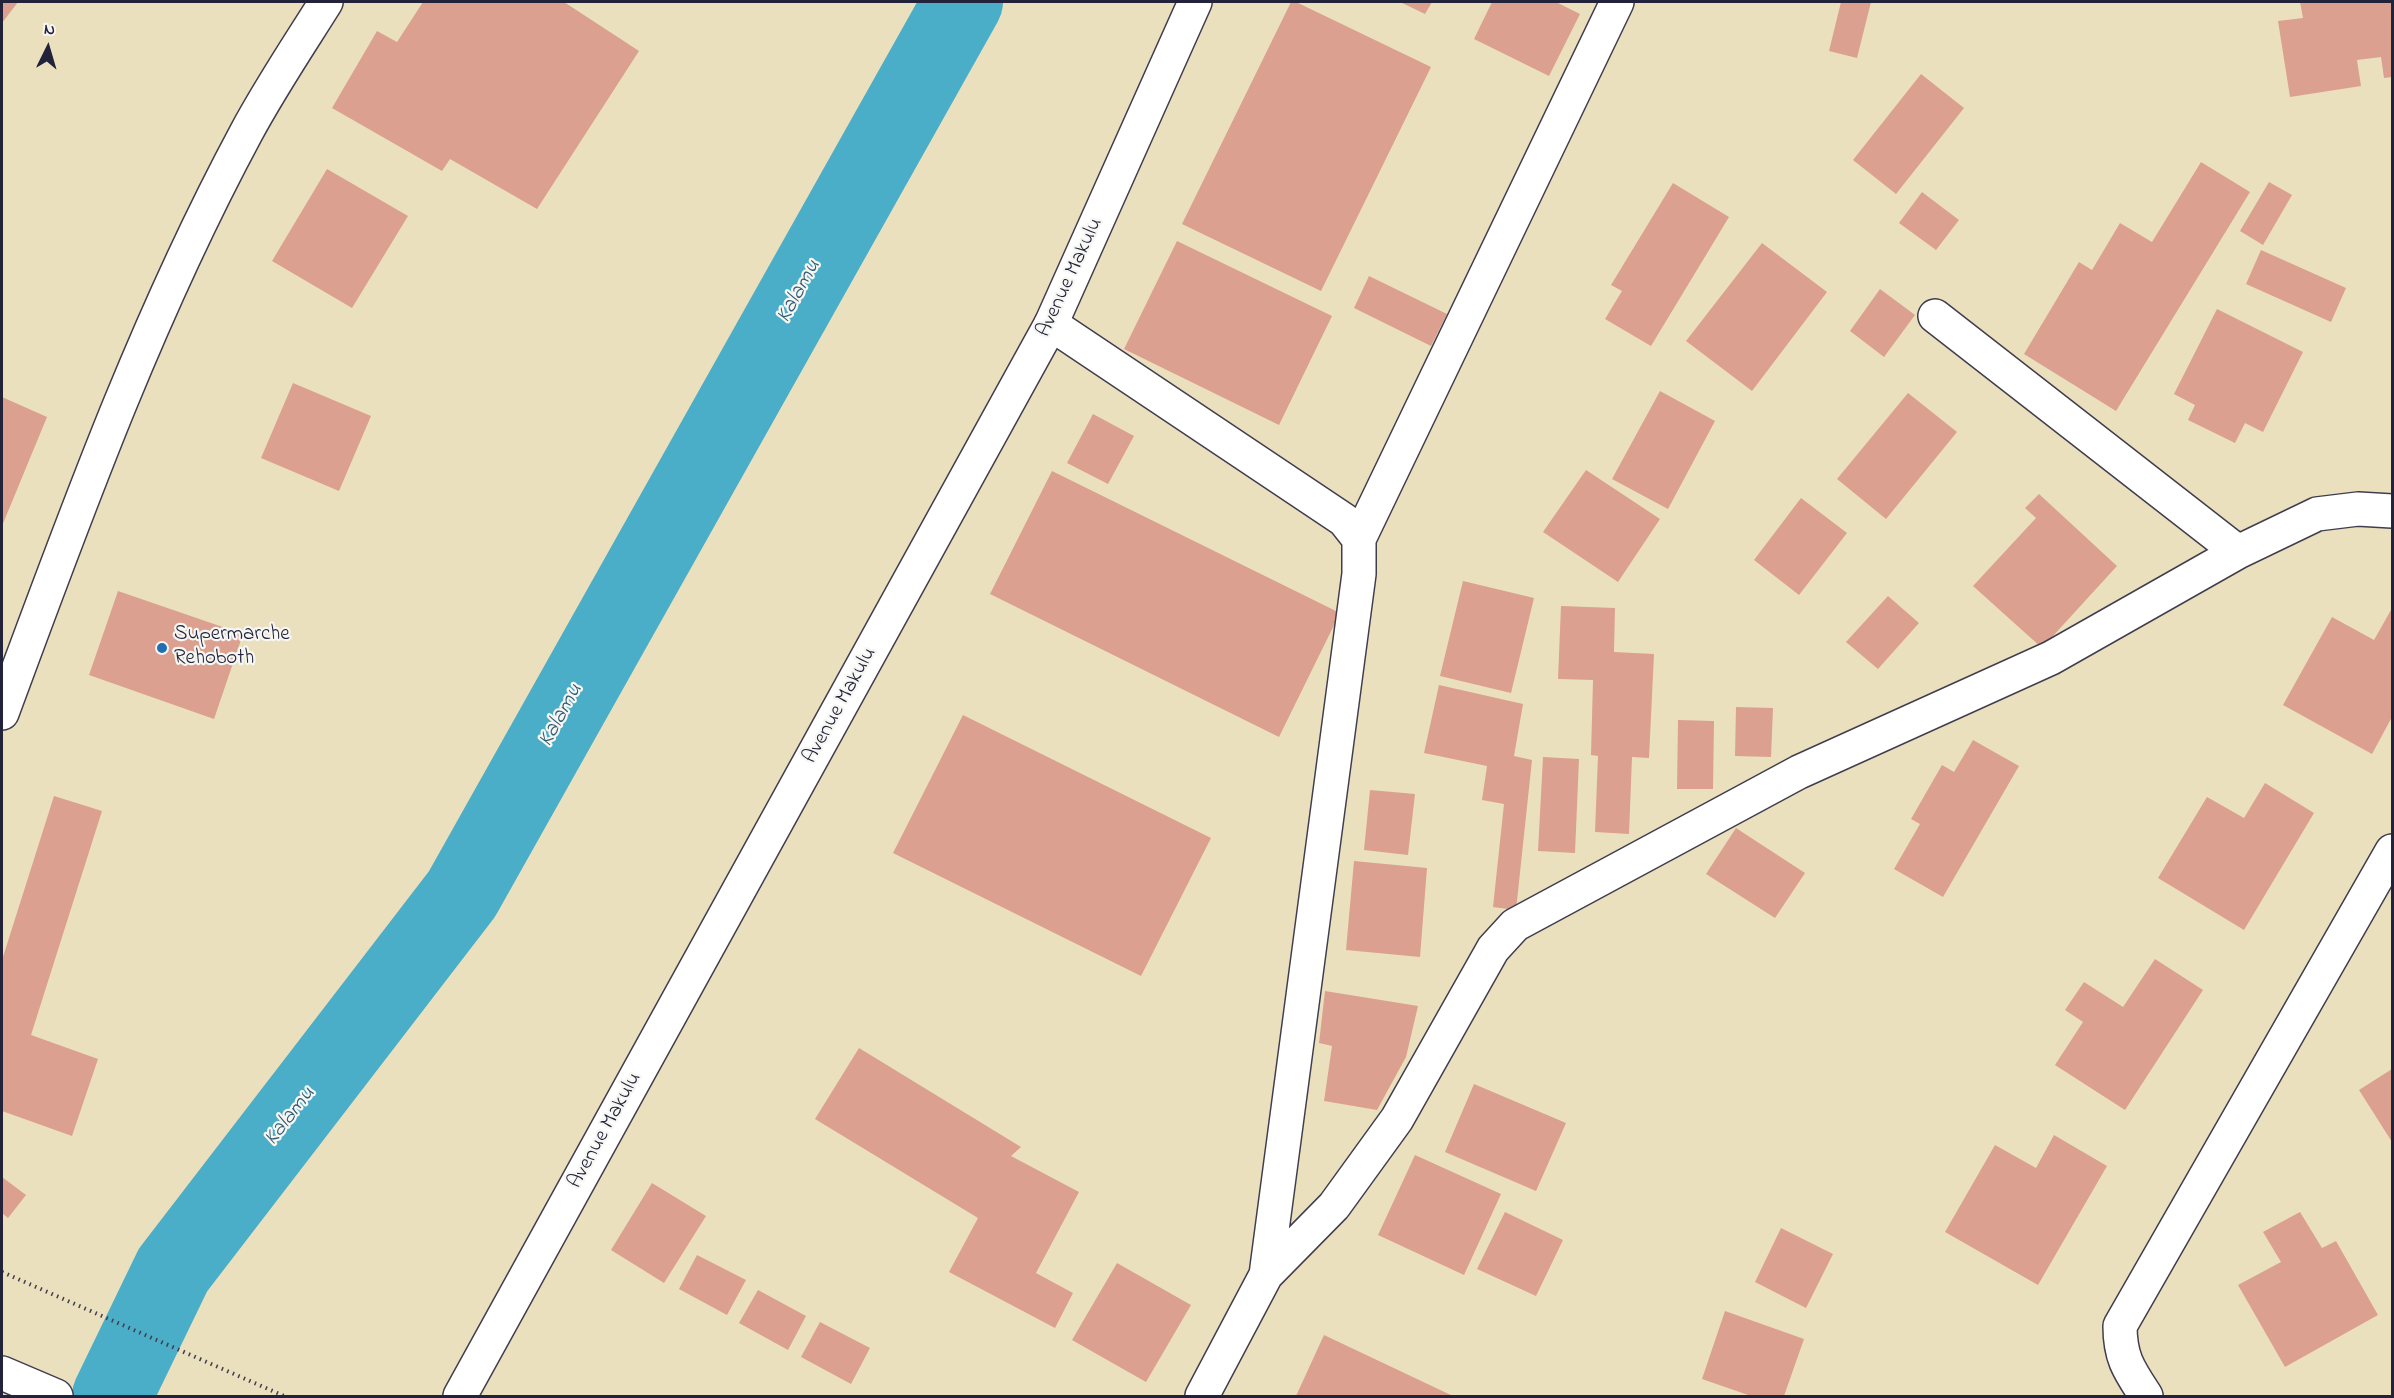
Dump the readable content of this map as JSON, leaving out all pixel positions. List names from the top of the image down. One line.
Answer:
{"streets":{"main road":["Avenue Makulu"]},"water":["Kalamu"],"places":["Supermarche Rehoboth"],"north":"top"}
